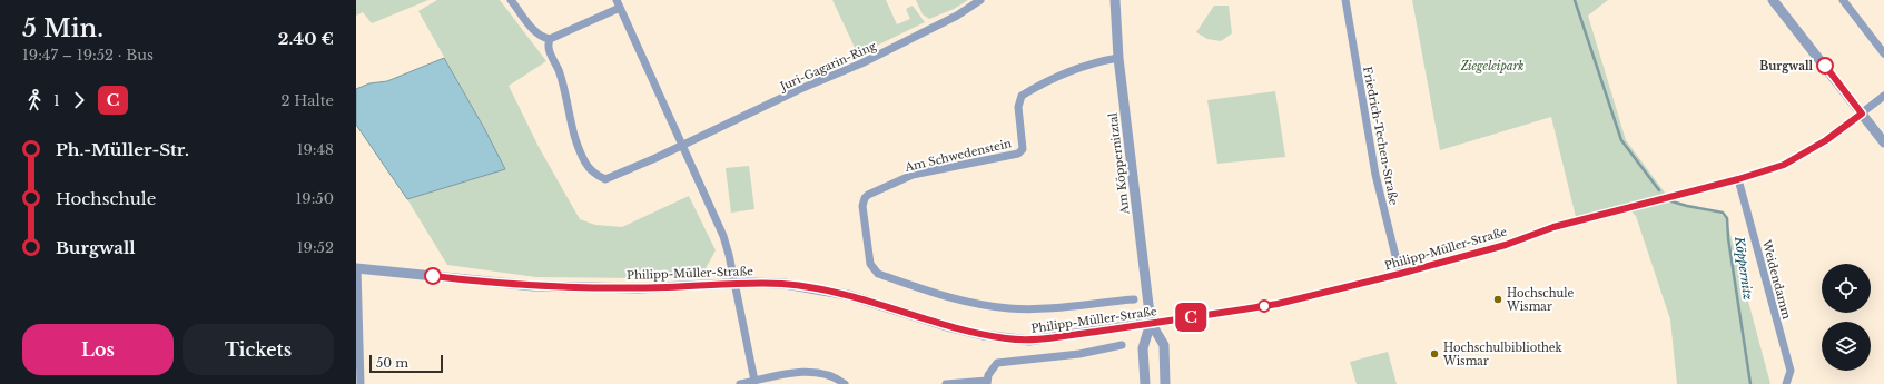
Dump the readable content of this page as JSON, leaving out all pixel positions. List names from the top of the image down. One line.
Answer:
{"streets":{"street":["Juri-Gagarin-Ring","Friedrich-Techen-Straße","Am Schwedenstein","Am Köppernitztal","Philipp-Müller-Straße","Weidendamm"]},"crossings":[["Friedrich-Techen-Straße","Philipp-Müller-Straße"],["Am Schwedenstein","Am Köppernitztal"],["Am Köppernitztal","Philipp-Müller-Straße"],["Philipp-Müller-Straße","Weidendamm"]],"water":["Köppernitz"],"parks":["Ziegeleipark"],"places":["Burgwall","Hochschule Wismar","Hochschulbibliothek Wismar"],"lines":["bus line C"],"scale_bar":"50 m","page":{"heading":["5 Min.","19:47 – 19:52 · Bus","2.40 €"],"on_map":"C","legs":["1","C","2 Halte"],"list":[{"name":"Ph.-Müller-Str.","value":"19:48"},{"name":"Hochschule","value":"19:50"},{"name":"Burgwall","value":"19:52"}],"buttons":["Los","Tickets"],"scale":"50 m"}}
